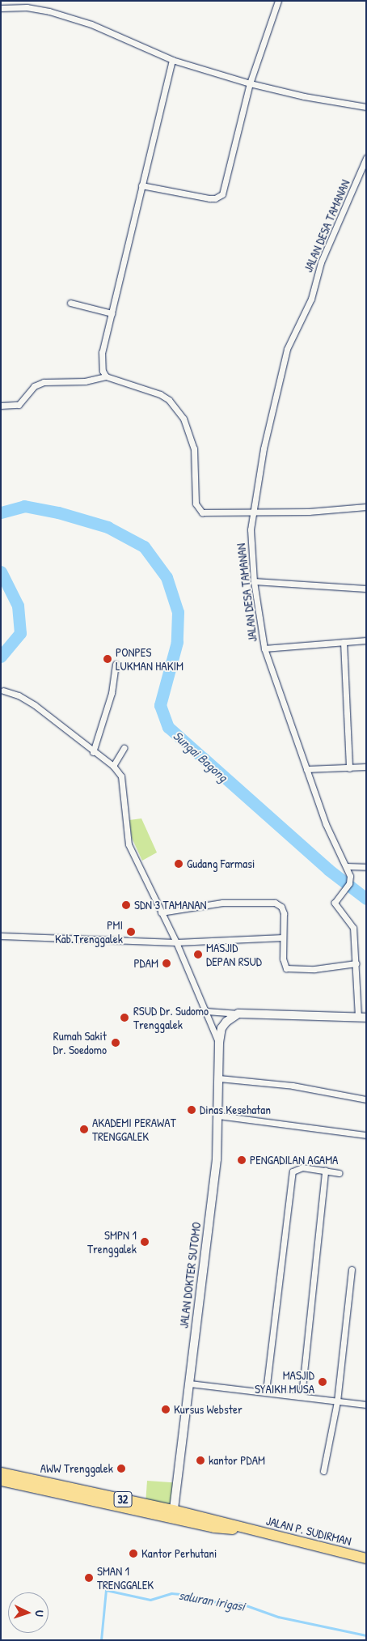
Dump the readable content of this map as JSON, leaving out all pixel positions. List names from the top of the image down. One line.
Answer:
{"streets":{"highway":["32","JALAN P. SUDIRMAN"],"street":["JALAN DESA TAMANAN","JALAN DOKTER SUTOMO"]},"crossings":[["JALAN DOKTER SUTOMO","32"],["JALAN DOKTER SUTOMO","JALAN P. SUDIRMAN"],["32","JALAN P. SUDIRMAN"]],"water":["Sungai Bagong","saluran irigasi"],"places":["PONPES LUKMAN HAKIM","Gudang Farmasi","SDN 3 TAMANAN","PMI Kab.Trenggalek","MASJID DEPAN RSUD","PDAM","RSUD Dr. Sudomo Trenggalek","Rumah Sakit Dr. Soedomo","Dinas Kesehatan","AKADEMI PERAWAT TRENGGALEK","PENGADILAN AGAMA","SMPN 1 Trenggalek","MASJID SYAIKH MUSA","Kursus Webster","kantor PDAM","AWW Trenggalek","Kantor Perhutani","SMAN 1 TRENGGALEK"],"north":"right"}
